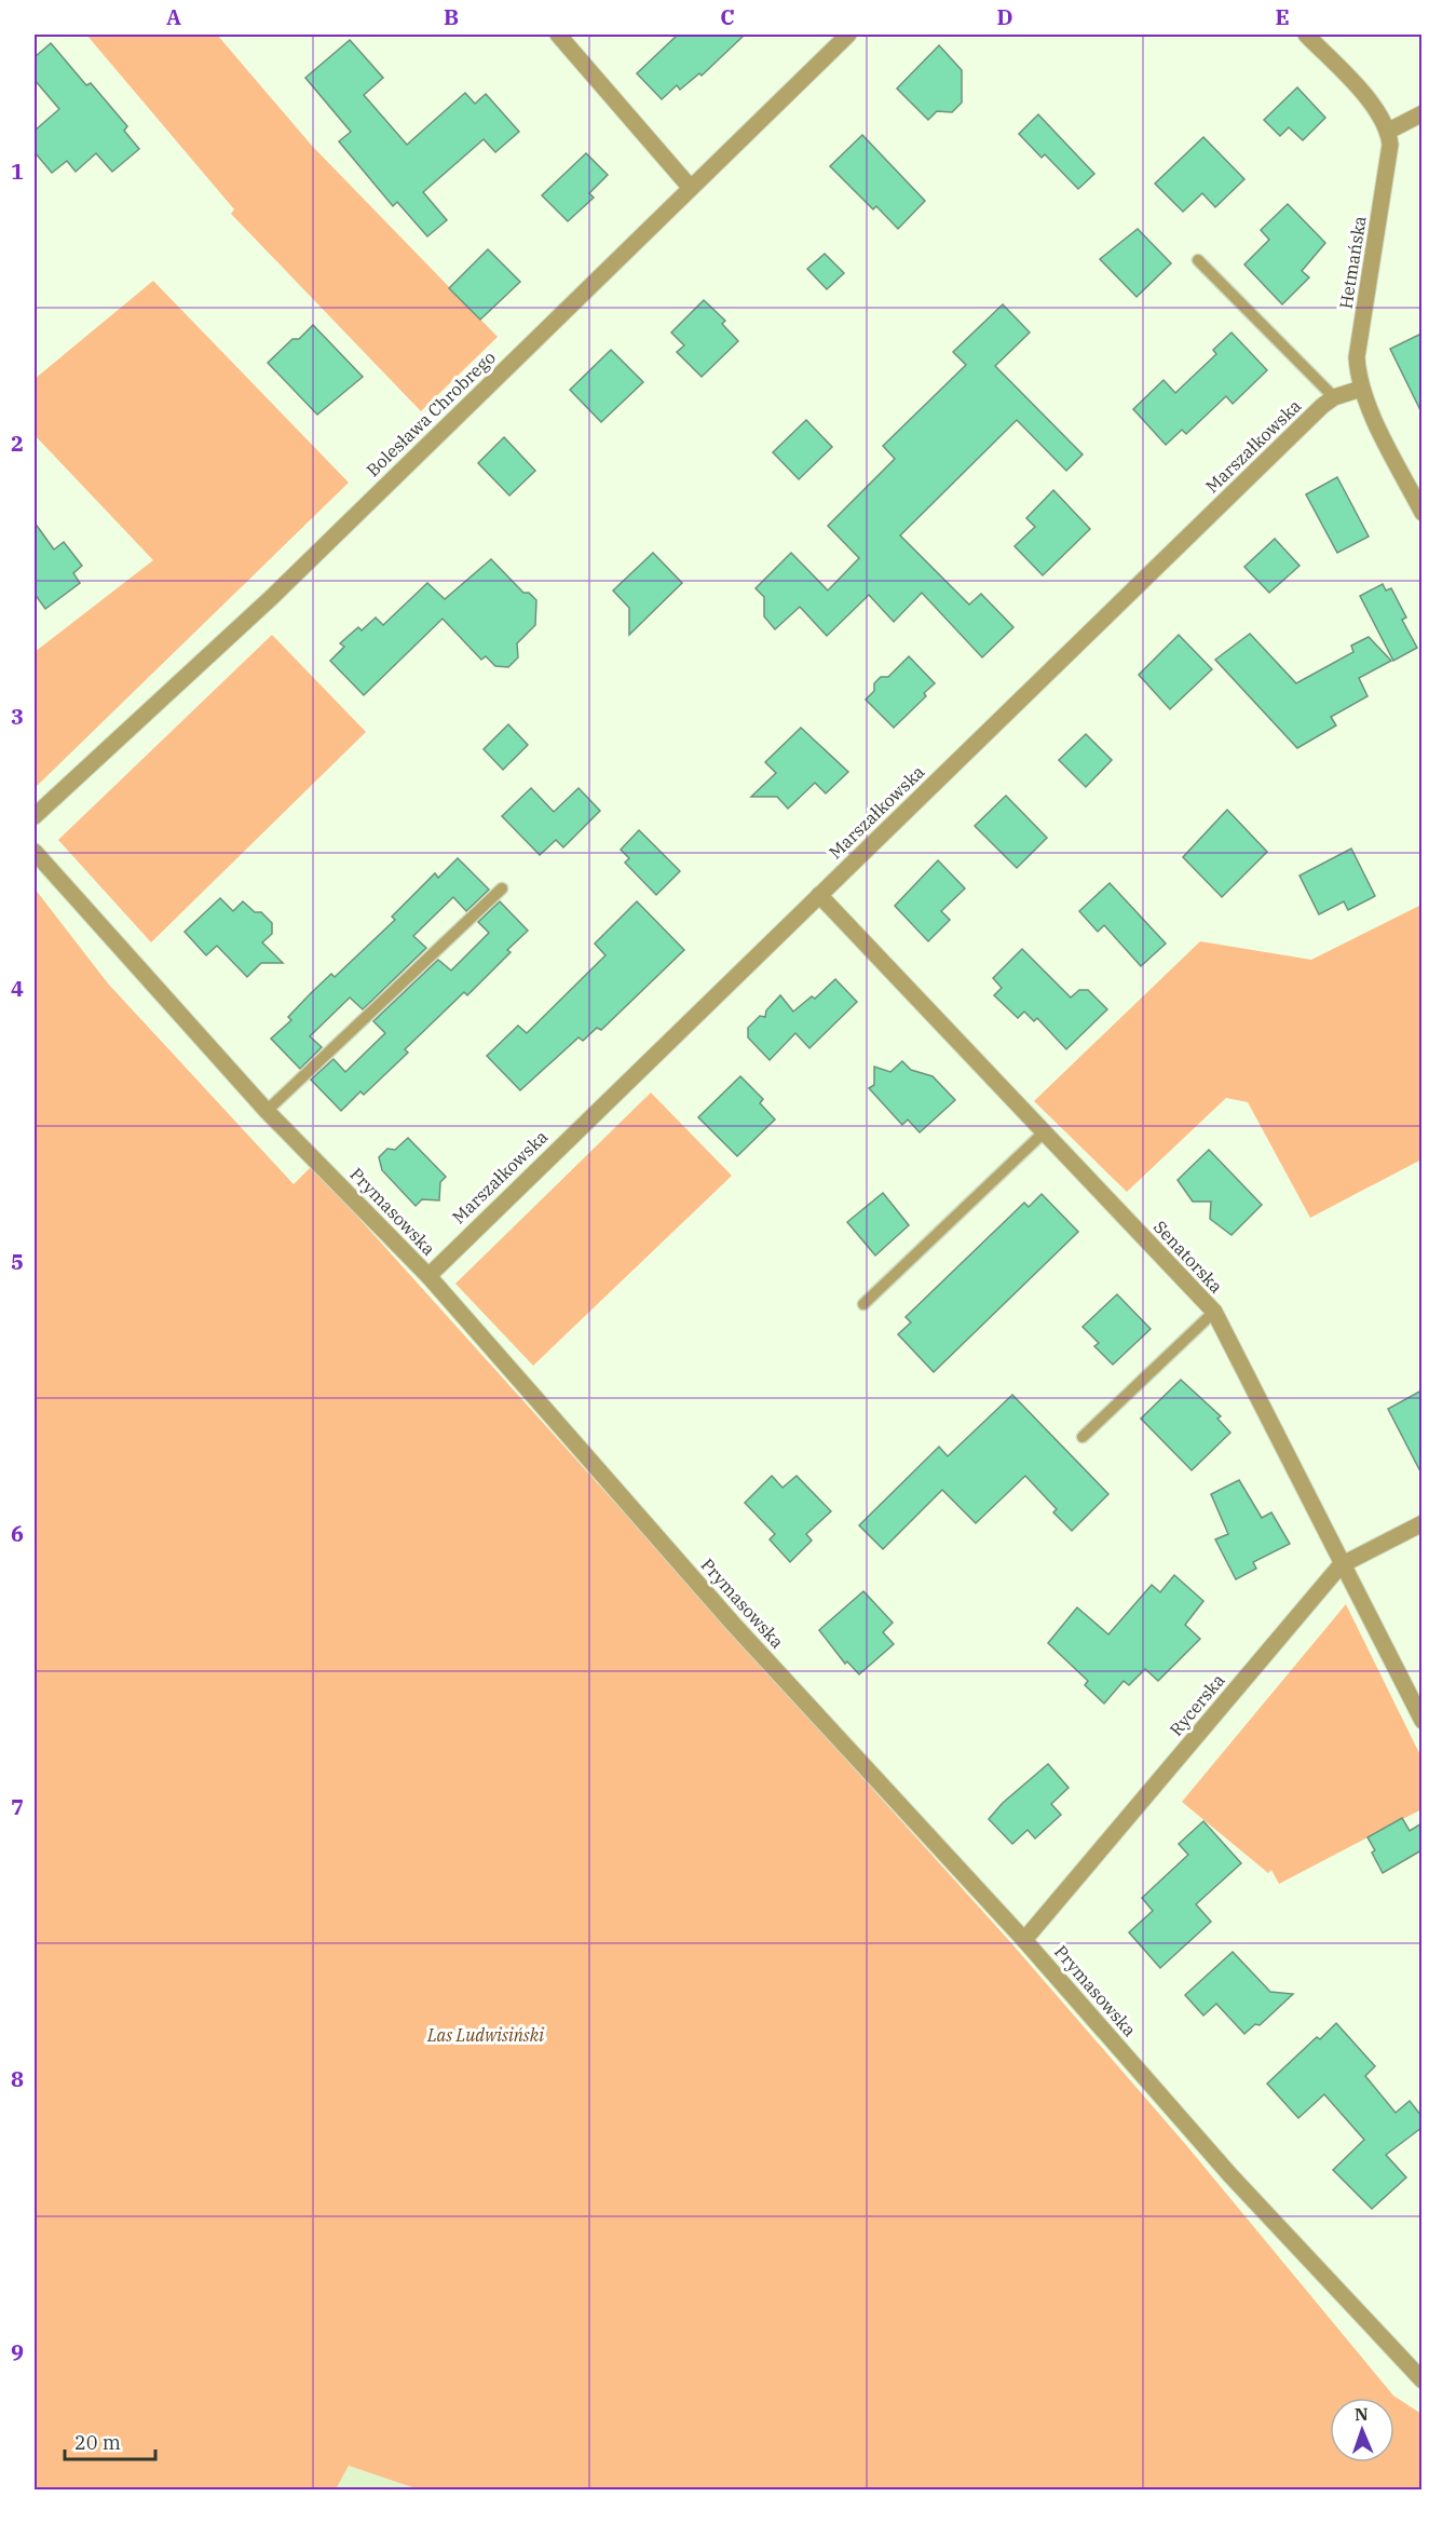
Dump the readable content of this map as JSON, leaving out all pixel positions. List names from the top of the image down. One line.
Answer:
{"streets":{"street":["Hetmańska","Bolesława Chrobrego","Marszałkowska","Prymasowska","Senatorska","Rycerska"]},"crossings":[["Hetmańska","Marszałkowska"],["Marszałkowska","Prymasowska"],["Marszałkowska","Senatorska"],["Prymasowska","Rycerska"],["Senatorska","Rycerska"]],"parks":["Las Ludwisiński"],"scale_bar":"20 m","north":"top","grid":{"columns":["A","B","C","D","E"],"rows":["1","2","3","4","5","6","7","8","9"]}}
